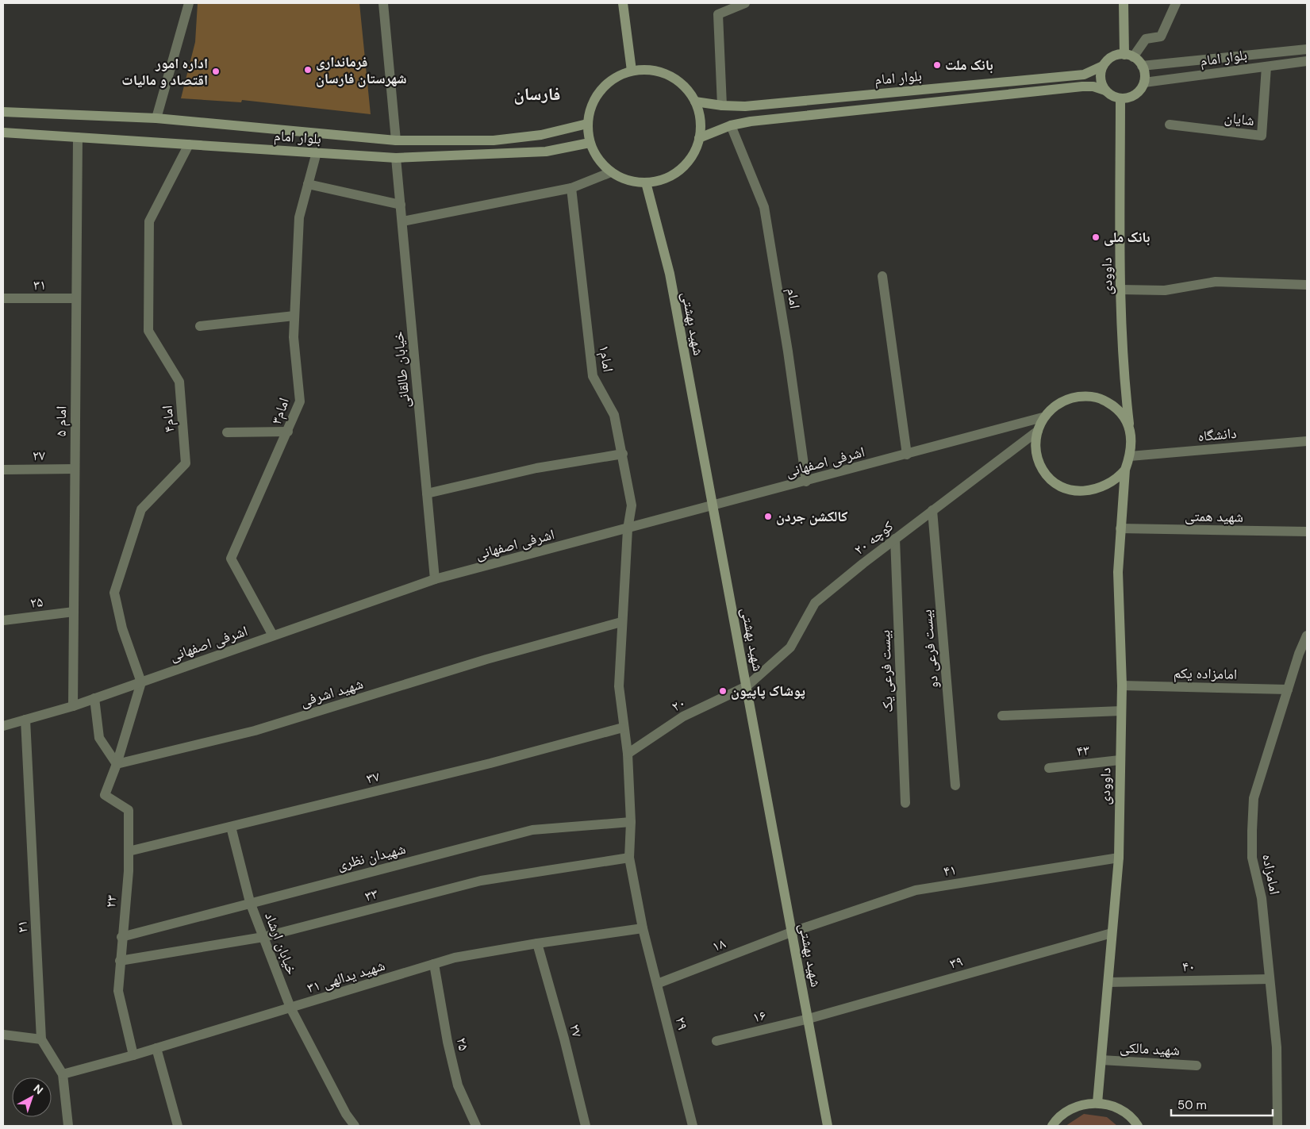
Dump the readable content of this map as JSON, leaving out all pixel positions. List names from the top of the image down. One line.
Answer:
{"streets":{"main road":["بلوار امام","داوودی","شهید بهشتی"],"street":["شایان","۳۱","امام","امام۱","خیابان طالقانی","امام۳","امام۴","امام ۵","دانشگاه","۲۷","اشرفی اصفهانی","شهید همتی","کوچه ۲۰","۲۵","بیست فرعی دو","بیست فرعی یک","امامزاده یکم","شهید اشرفی","۲۰","۴۳","۳۷","شهیدان نظری","۴۱","امامزاده","۳۳","۲۳","۲۱","خیابان ارشاد","۱۸","۳۹","۴۰","۳۱ شهید یدالهی","۱۶","۲۹","شهید مالکی"]},"crossings":[["بلوار امام","شایان"],["بلوار امام","داوودی"],["بلوار امام","امام"],["بلوار امام","شهید بهشتی"],["بلوار امام","خیابان طالقانی"],["بلوار امام","امام۳"],["بلوار امام","امام۴"],["بلوار امام","امام ۵"],["داوودی","دانشگاه"],["داوودی","اشرفی اصفهانی"],["داوودی","شهید همتی"],["داوودی","کوچه ۲۰"],["داوودی","امامزاده یکم"],["داوودی","۴۳"],["داوودی","۴۱"],["داوودی","۳۹"],["داوودی","۴۰"],["داوودی","شهید مالکی"],["۳۱","امام ۵"],["امام","اشرفی اصفهانی"],["شهید بهشتی","اشرفی اصفهانی"],["شهید بهشتی","کوچه ۲۰"],["شهید بهشتی","۲۰"],["شهید بهشتی","۴۱"],["شهید بهشتی","۱۸"],["شهید بهشتی","۳۹"],["شهید بهشتی","۱۶"],["امام۱","اشرفی اصفهانی"],["امام۱","شهید اشرفی"],["امام۱","۳۷"],["امام۱","۲۹"],["خیابان طالقانی","اشرفی اصفهانی"],["امام۳","اشرفی اصفهانی"],["امام۴","اشرفی اصفهانی"],["امام ۵","۲۷"],["امام ۵","اشرفی اصفهانی"],["امام ۵","۲۵"],["دانشگاه","اشرفی اصفهانی"],["دانشگاه","کوچه ۲۰"],["۲۷","۳۱ شهید یدالهی"],["اشرفی اصفهانی","کوچه ۲۰"],["اشرفی اصفهانی","۲۱"],["کوچه ۲۰","بیست فرعی دو"],["کوچه ۲۰","بیست فرعی یک"],["کوچه ۲۰","۲۰"],["۲۵","۳۱ شهید یدالهی"],["امامزاده یکم","امامزاده"],["شهید اشرفی","۲۳"],["۲۰","۲۹"],["۳۷","۲۳"],["۳۷","خیابان ارشاد"],["۳۷","۲۹"],["شهیدان نظری","۲۳"],["شهیدان نظری","خیابان ارشاد"],["شهیدان نظری","۲۹"],["۴۱","۱۸"],["امامزاده","۴۰"],["۳۳","۲۳"],["۳۳","خیابان ارشاد"],["۳۳","۲۹"],["۲۳","۳۱ شهید یدالهی"],["۲۱","۳۱ شهید یدالهی"],["خیابان ارشاد","۳۱ شهید یدالهی"],["۱۸","۲۹"],["۳۹","۱۶"],["۳۱ شهید یدالهی","۲۹"]],"districts":["فارسان"],"places":["بانک ملت","فرمانداری شهرستان فارسان","اداره امور اقتصاد و مالیات","بانک ملی","کالکشن جردن","پوشاک پاپیون"],"scale_bar":"50 m","north":"top right"}
